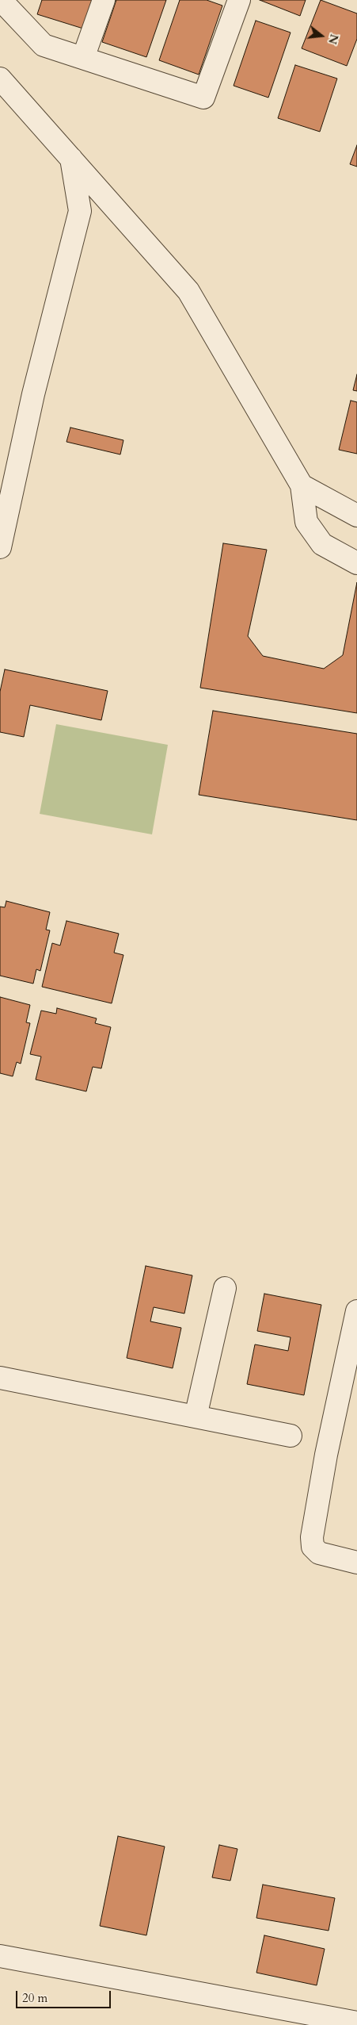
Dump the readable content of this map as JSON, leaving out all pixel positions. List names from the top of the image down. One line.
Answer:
{"scale_bar":"20 m","north":"right"}
